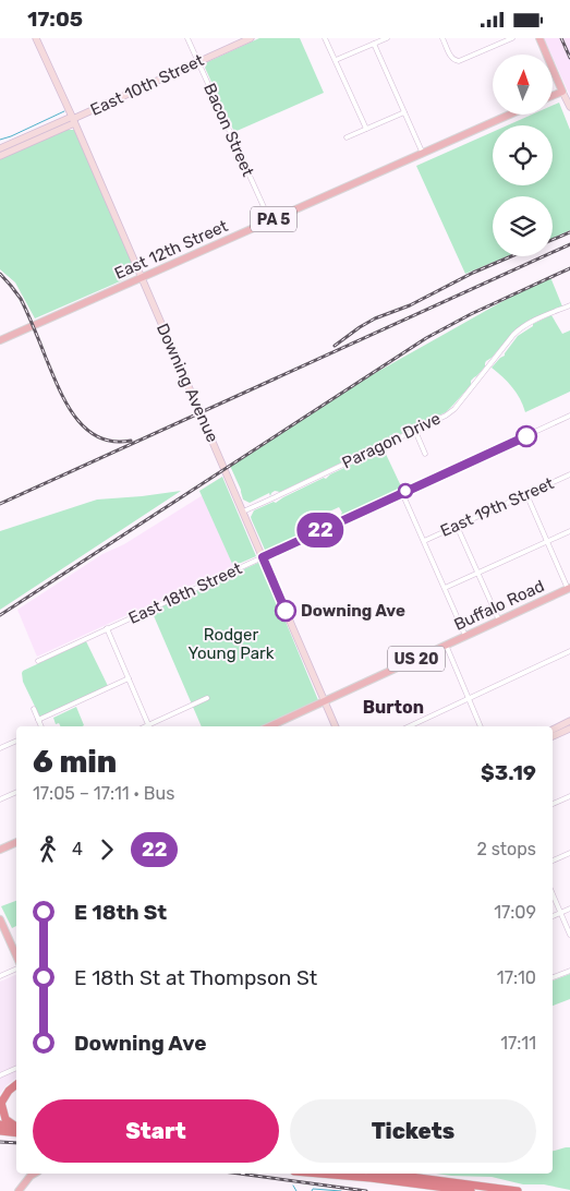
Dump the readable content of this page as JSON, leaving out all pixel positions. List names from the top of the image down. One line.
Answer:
{"streets":{"main road":["PA 5","East 12th Street","Buffalo Road","US 20"],"street":["East 10th Street","Bacon Street","Downing Avenue","Paragon Drive","East 19th Street","East 18th Street"]},"crossings":[["East 10th Street","Bacon Street"],["East 10th Street","Downing Avenue"],["Bacon Street","East 12th Street"],["East 12th Street","Downing Avenue"],["Downing Avenue","Paragon Drive"],["Downing Avenue","East 18th Street"],["Downing Avenue","Buffalo Road"]],"districts":["Burton"],"parks":["Rodger Young Park"],"places":["Downing Ave"],"lines":["bus line 22"],"north":"top","page":{"status":"17:05","on_map":"22","heading":["6 min","17:05 – 17:11 · Bus","$3.19"],"legs":["4","22","2 stops"],"list":[{"name":"E 18th St","value":"17:09"},{"name":"E 18th St at Thompson St","value":"17:10"},{"name":"Downing Ave","value":"17:11"}],"buttons":["Start","Tickets"]}}
